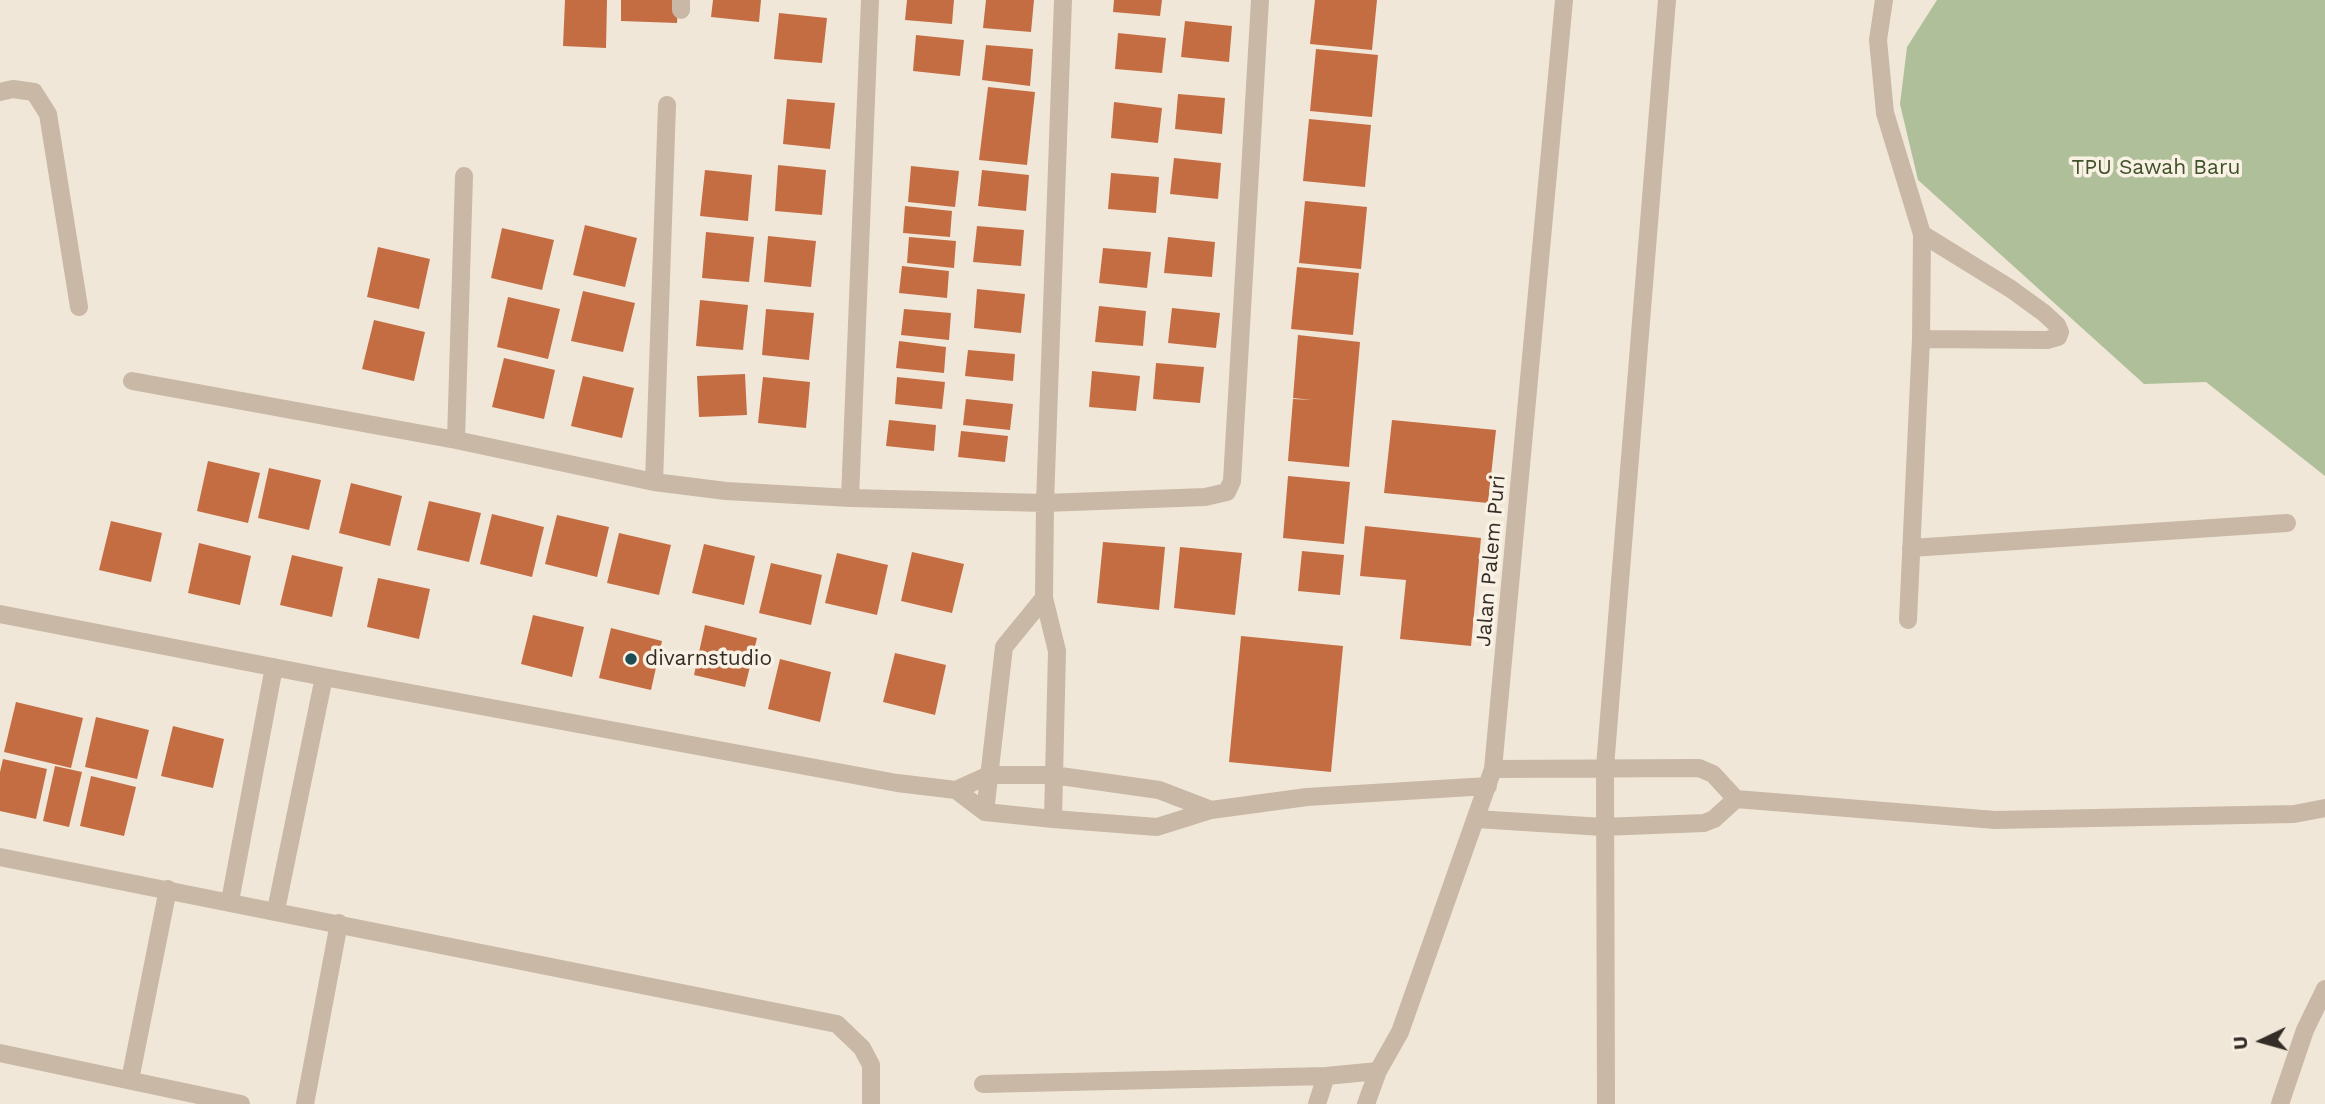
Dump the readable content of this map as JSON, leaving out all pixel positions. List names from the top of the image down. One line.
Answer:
{"streets":{"street":["Jalan Palem Puri"]},"parks":["TPU Sawah Baru"],"places":["divarnstudio"],"north":"left"}
